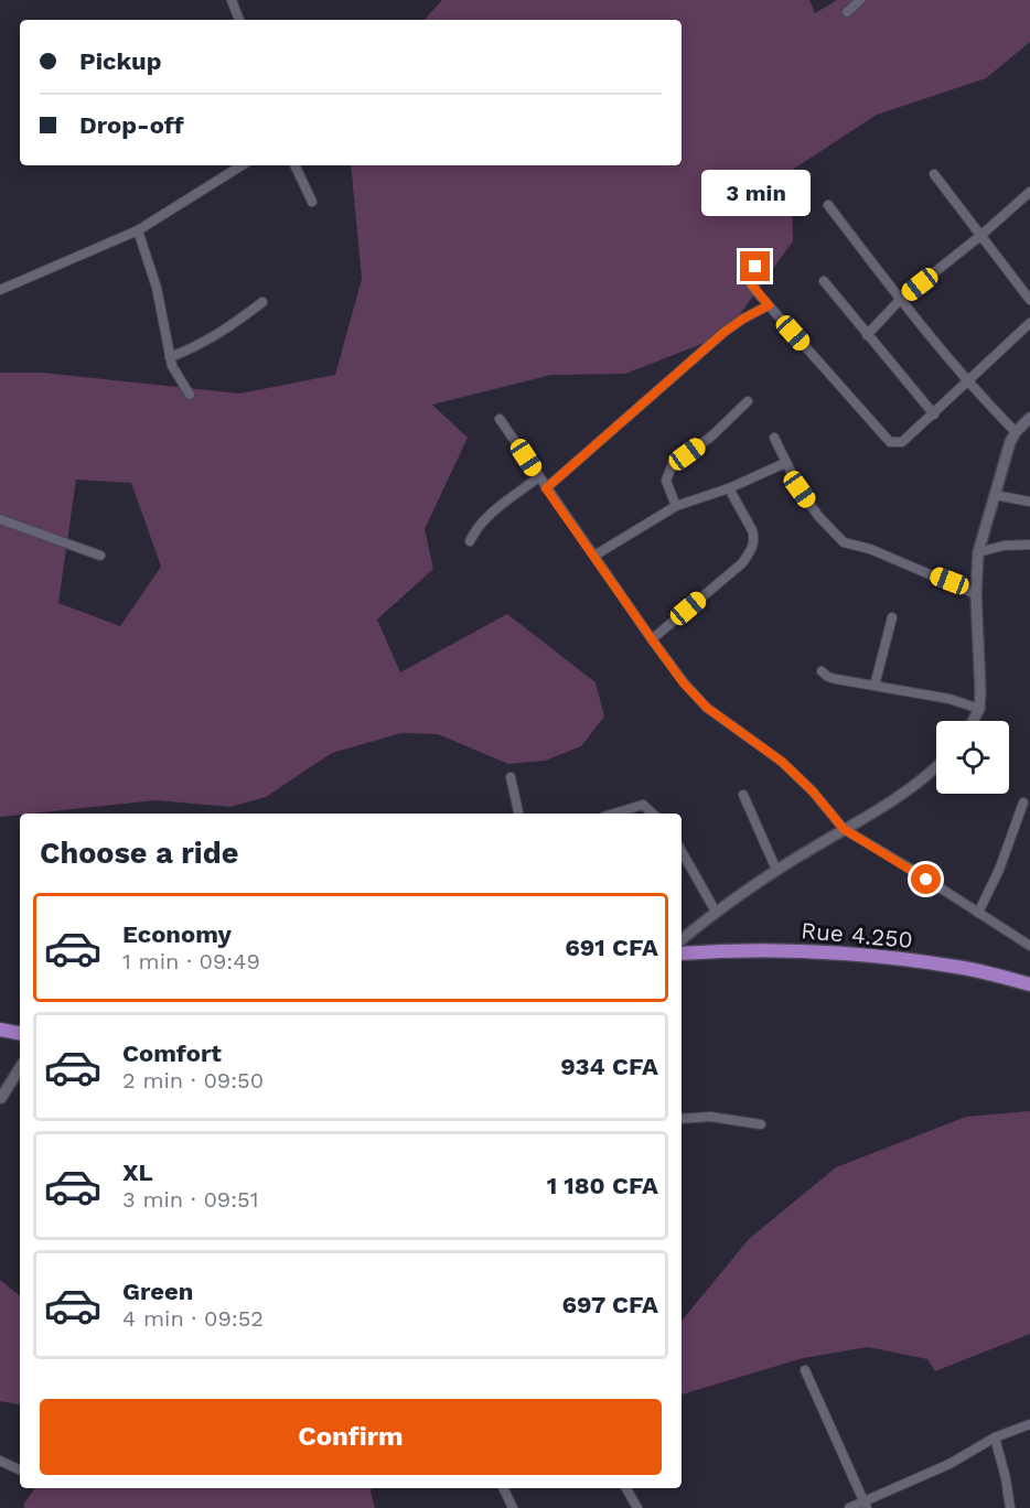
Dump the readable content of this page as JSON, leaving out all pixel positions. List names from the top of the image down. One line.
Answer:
{"streets":{"main road":["Rue 4.250"]},"page":{"banner":["Pickup","Drop-off"],"bubble":"3 min","heading":"Choose a ride","list":[{"name":"Economy","note":"1 min · 09:49","value":"691 CFA"},{"name":"Comfort","note":"2 min · 09:50","value":"934 CFA"},{"name":"XL","note":"3 min · 09:51","value":"1 180 CFA"},{"name":"Green","note":"4 min · 09:52","value":"697 CFA"}],"buttons":"Confirm"}}
